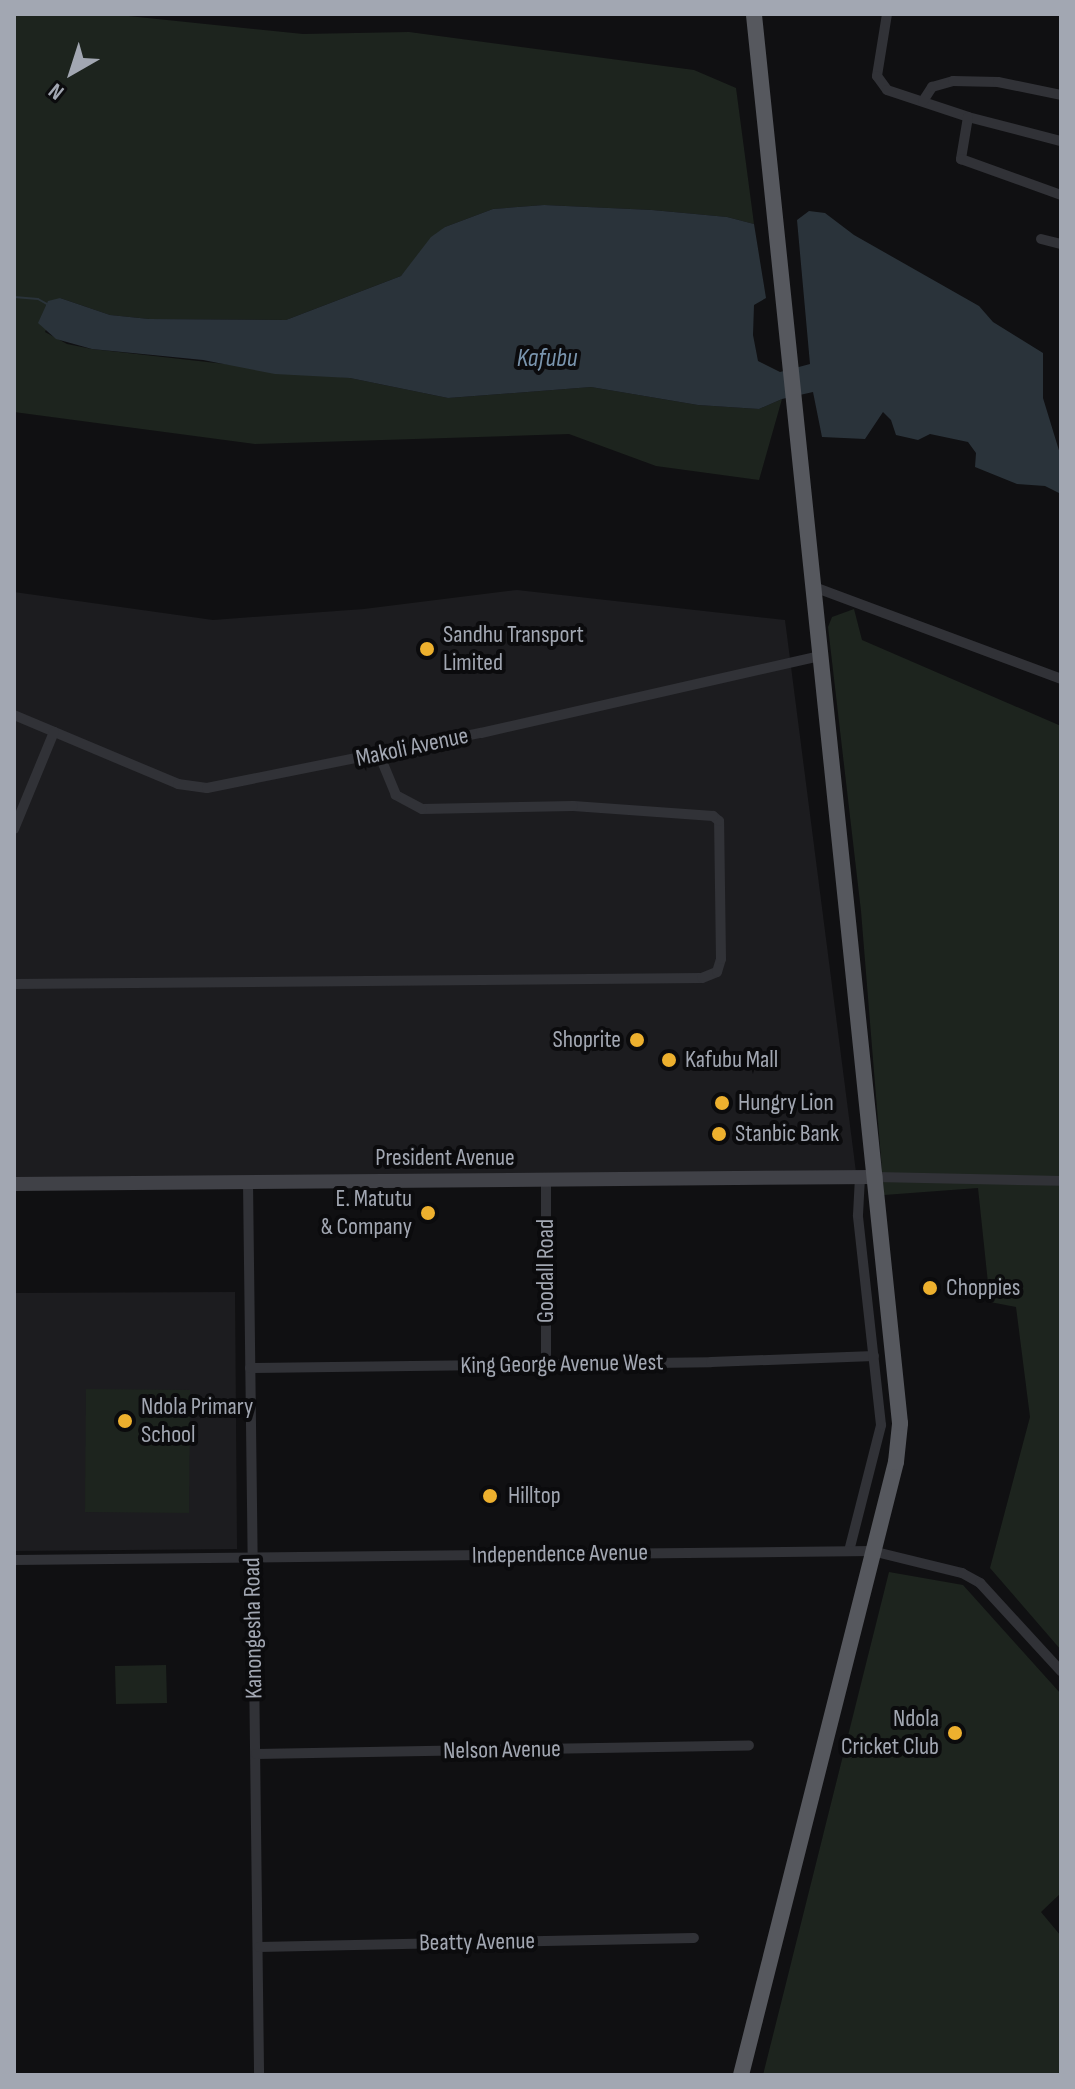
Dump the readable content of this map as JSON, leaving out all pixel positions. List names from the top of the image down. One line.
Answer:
{"streets":{"main road":["President Avenue"],"street":["Makoli Avenue","Goodall Road","King George Avenue West","Independence Avenue","Kanongesha Road","Nelson Avenue","Beatty Avenue"]},"crossings":[["President Avenue","Goodall Road"],["President Avenue","Kanongesha Road"],["Goodall Road","King George Avenue West"],["King George Avenue West","Kanongesha Road"],["Independence Avenue","Kanongesha Road"],["Kanongesha Road","Nelson Avenue"],["Kanongesha Road","Beatty Avenue"]],"water":["Kafubu"],"places":["Sandhu Transport Limited","Shoprite","Kafubu Mall","Hungry Lion","Stanbic Bank","E. Matutu & Company","Choppies","Ndola Primary School","Hilltop","Ndola Cricket Club"],"north":"bottom left"}
